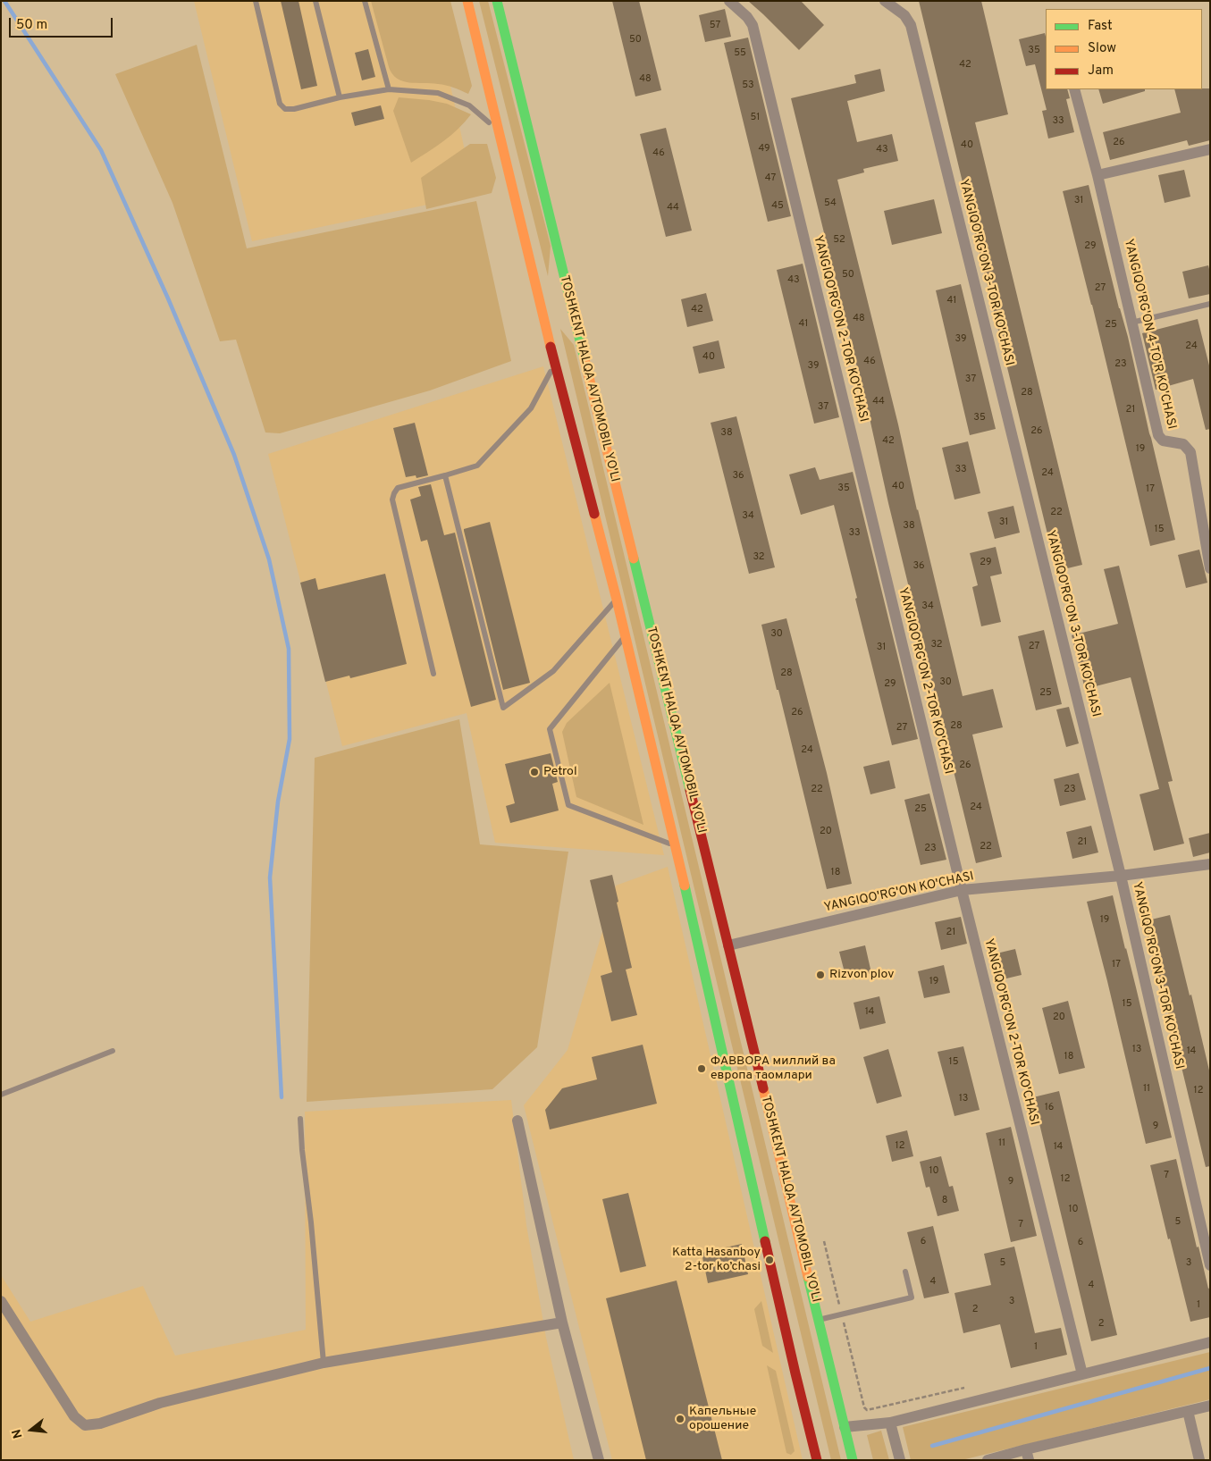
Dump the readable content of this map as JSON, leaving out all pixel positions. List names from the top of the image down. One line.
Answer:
{"streets":{"highway":["TOSHKENT HALQA AVTOMOBIL YO'LI"],"street":["YANGIQO'RG'ON 3-TOR KO'CHASI","YANGIQO'RG'ON 2-TOR KO'CHASI","YANGIQO'RG'ON 4-TO'R KO'CHASI","YANGIQO'RG'ON KO'CHASI"]},"crossings":[["YANGIQO'RG'ON 3-TOR KO'CHASI","YANGIQO'RG'ON KO'CHASI"],["YANGIQO'RG'ON 2-TOR KO'CHASI","YANGIQO'RG'ON KO'CHASI"],["TOSHKENT HALQA AVTOMOBIL YO'LI","YANGIQO'RG'ON KO'CHASI"]],"places":["Petrol","Rizvon plov","ФАВВОРА миллий ва европа таомлари","Katta Hasanboy 2-tor ko’chasi","Капельные орошение"],"house_numbers":["57","50","35","55","42","48","53","51","33","26","40","49","43","46","47","31","54","45","44","52","29","50","43","27","41","42","48","41","25","39","24","40","46","23","39","37","28","44","37","21","35","26","38","42","19","33","24","36","40","35","17","22","34","31","38","15","33","32","29","36","34","30","32","27","31","28","30","29","25","26","28","27","24","26","22","23","24","25","20","21","22","23","18","19","21","17","19","15","14","20","13","14","18","15","11","12","13","16","9","11","12","14","10","7","12","9","8","10","5","7","6","6","5","3","4","4","3","1","2","2","1"],"legend":["Fast","Slow","Jam"],"scale_bar":"50 m","north":"left"}
